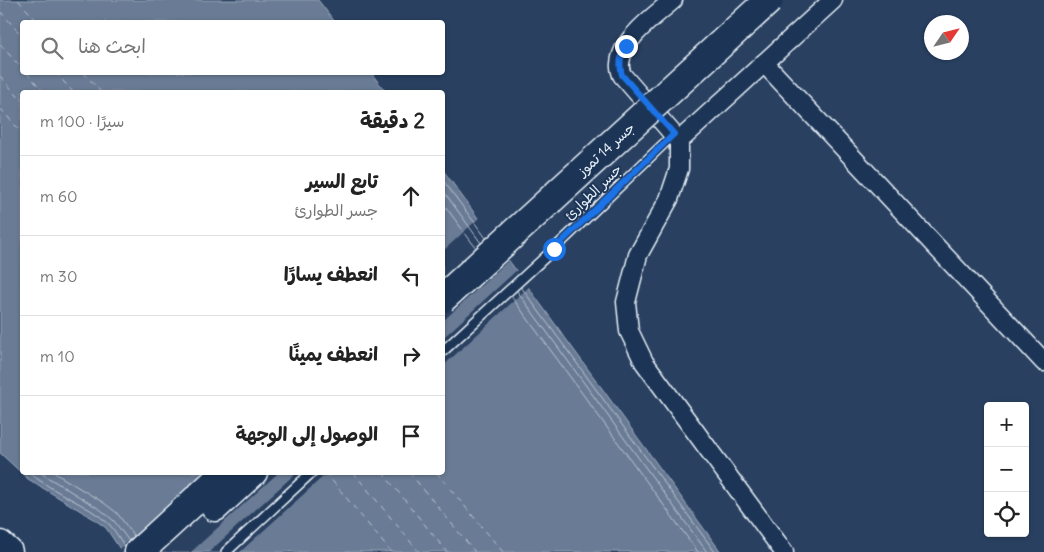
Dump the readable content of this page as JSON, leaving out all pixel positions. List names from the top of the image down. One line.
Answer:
{"streets":{"main road":["جسر 14 تموز"],"lane":["جسر الطوارئ"]},"north":"top right","page":{"search":"ابحث هنا","heading":["2 دقيقة","سيرًا · 100 m"],"list":[["تابع السير","جسر الطوارئ","60 m"],["انعطف يسارًا","30 m"],["انعطف يمينًا","10 m"],"الوصول إلى الوجهة"],"map_buttons":["+","−"]}}
